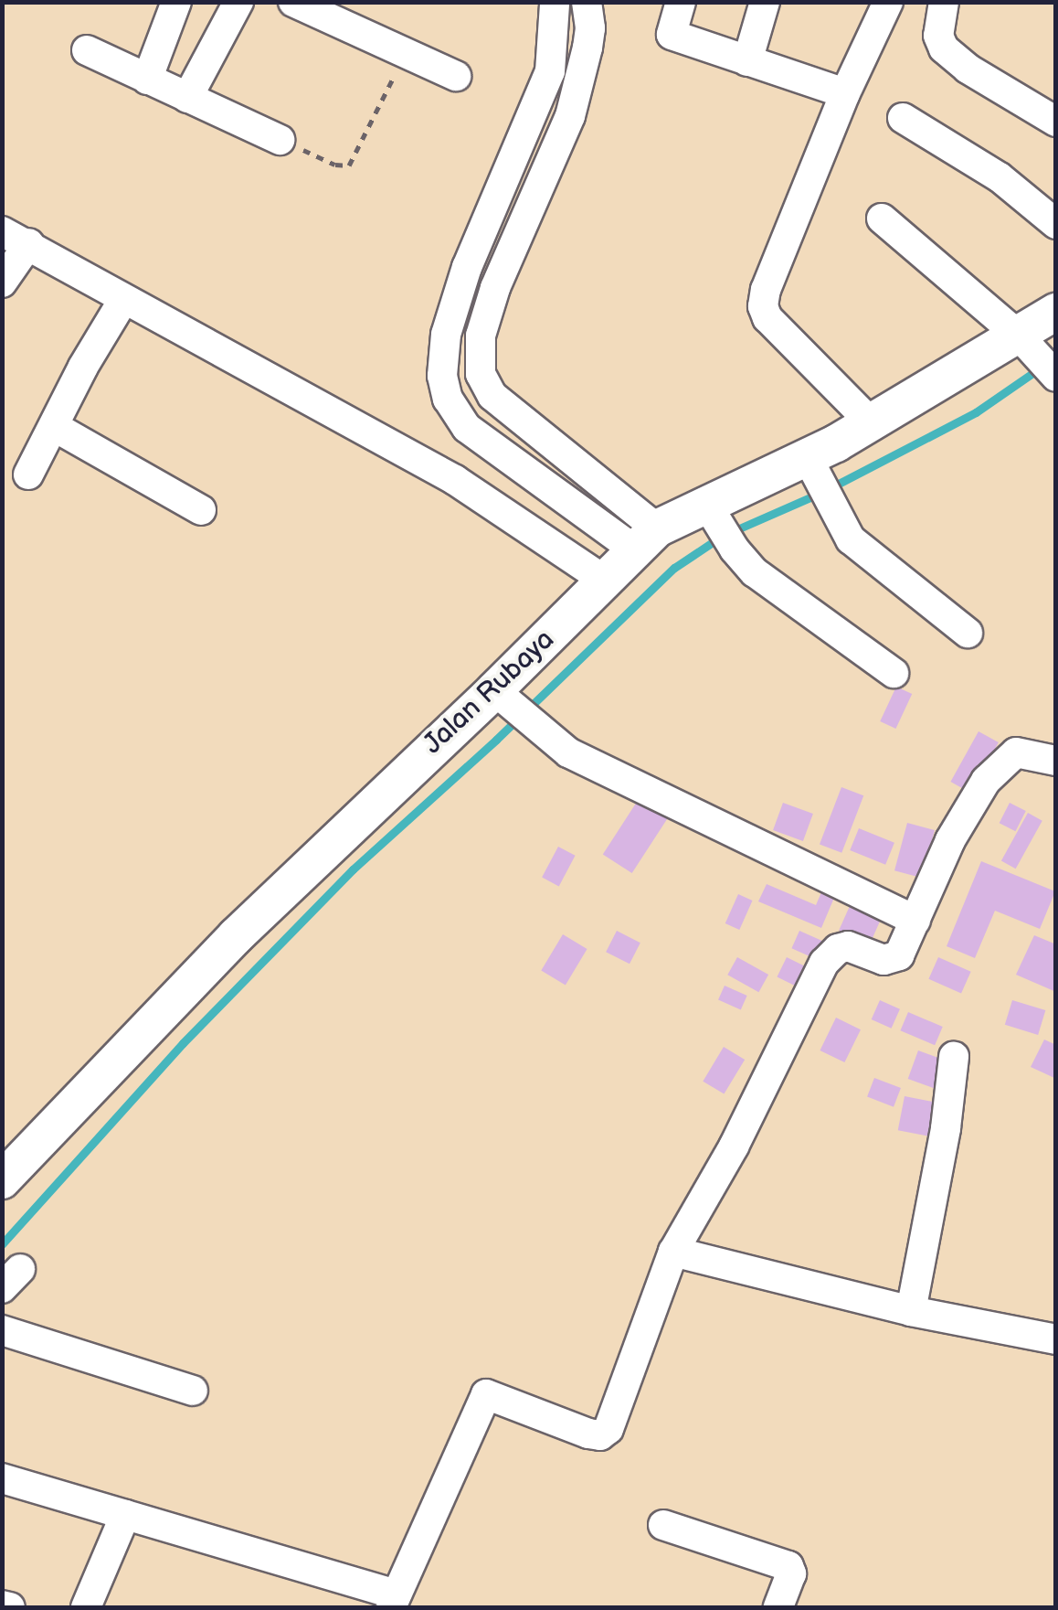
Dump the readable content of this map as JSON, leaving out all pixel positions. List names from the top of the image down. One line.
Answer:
{"streets":{"street":["Jalan Rubaya"]}}
